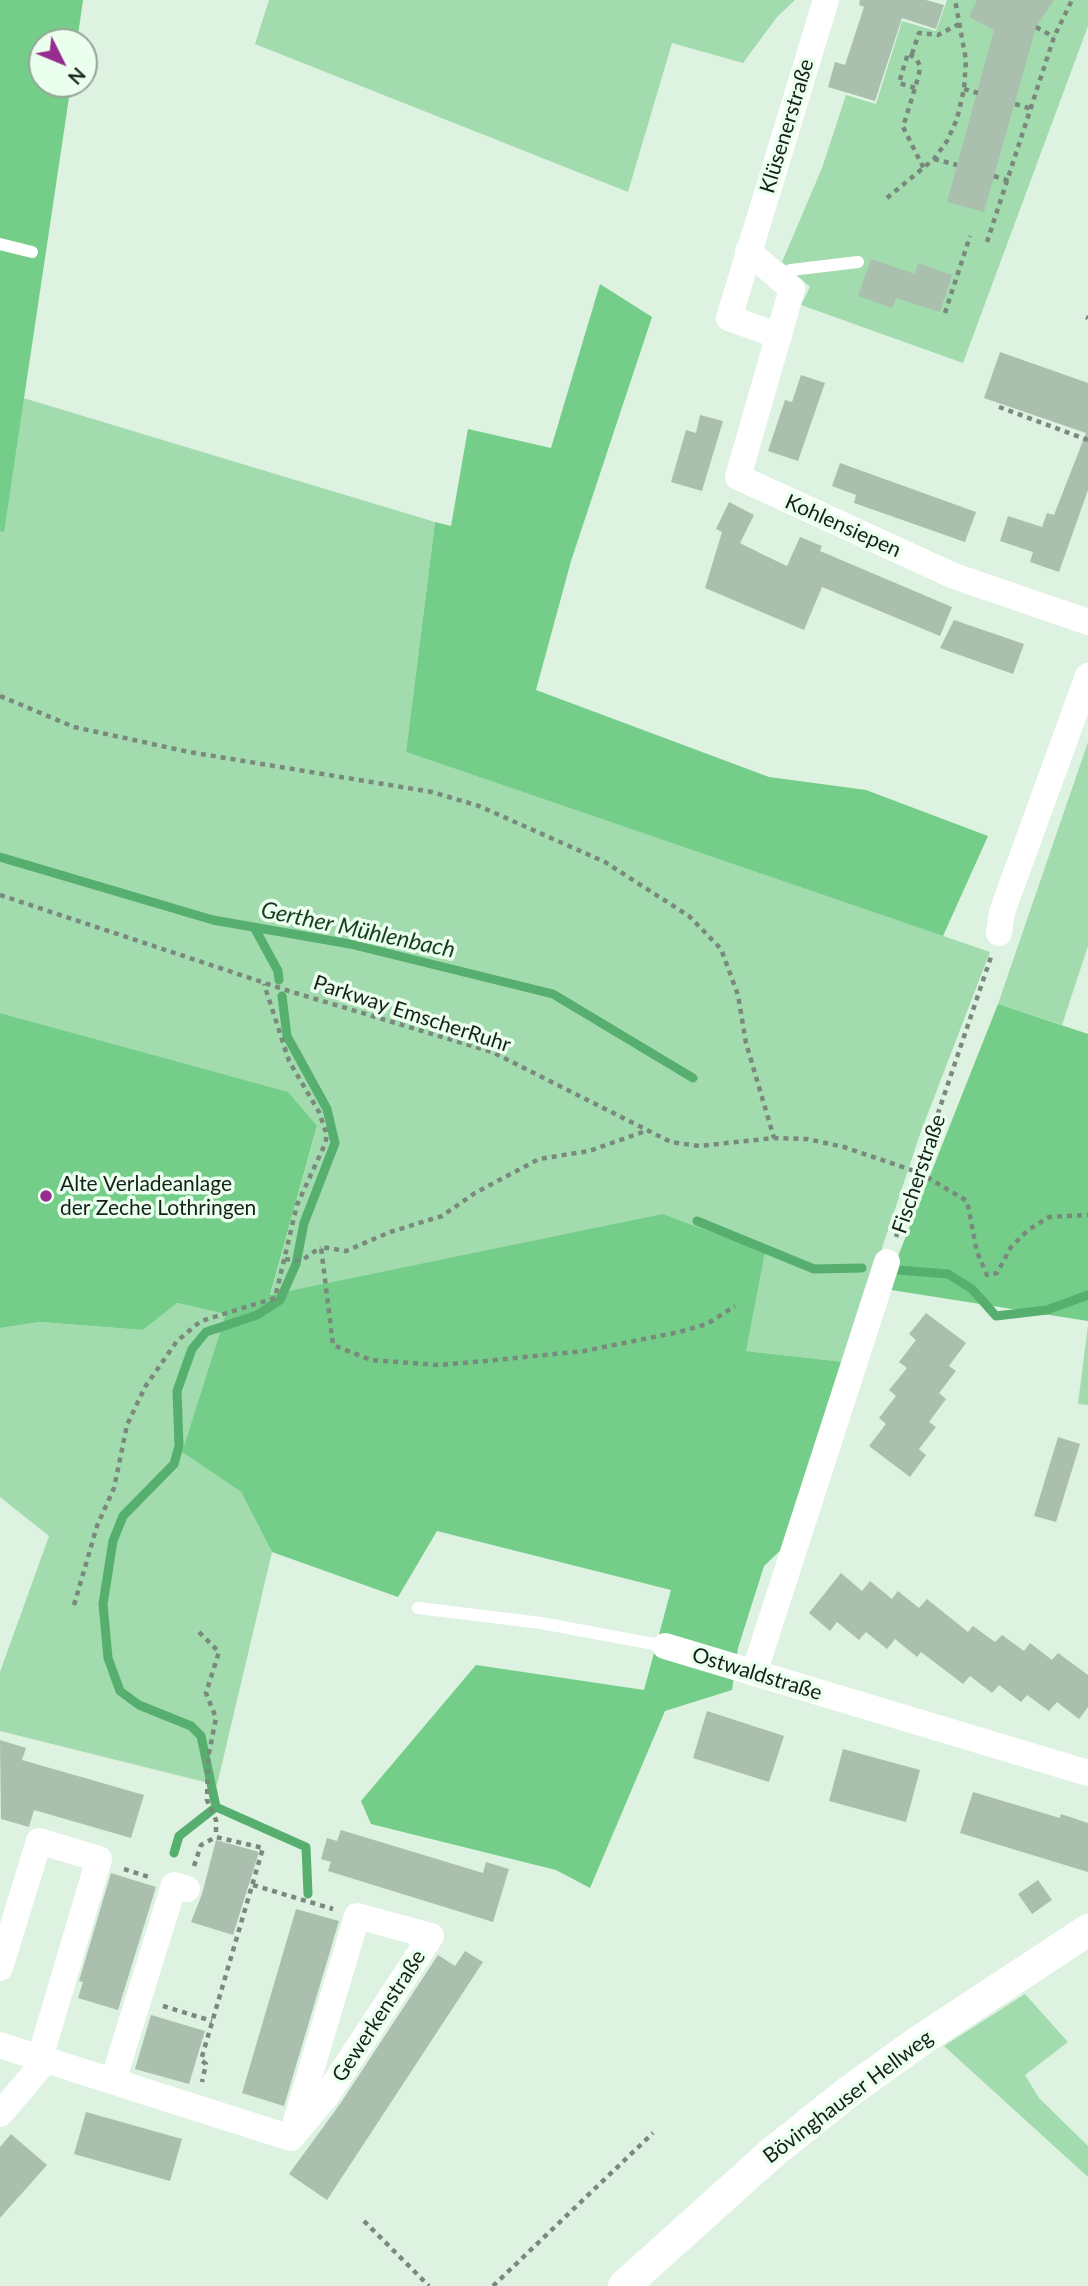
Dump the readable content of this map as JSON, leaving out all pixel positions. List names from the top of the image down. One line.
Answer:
{"streets":{"street":["Klüsenerstraße","Kohlensiepen","Ostwaldstraße","Gewerkenstraße","Bövinghauser Hellweg"],"path":["Parkway EmscherRuhr","Fischerstraße"]},"crossings":[["Klüsenerstraße","Kohlensiepen"],["Parkway EmscherRuhr","Fischerstraße"]],"water":["Gerther Mühlenbach"],"places":["Alte Verladeanlage der Zeche Lothringen"],"north":"bottom right"}
